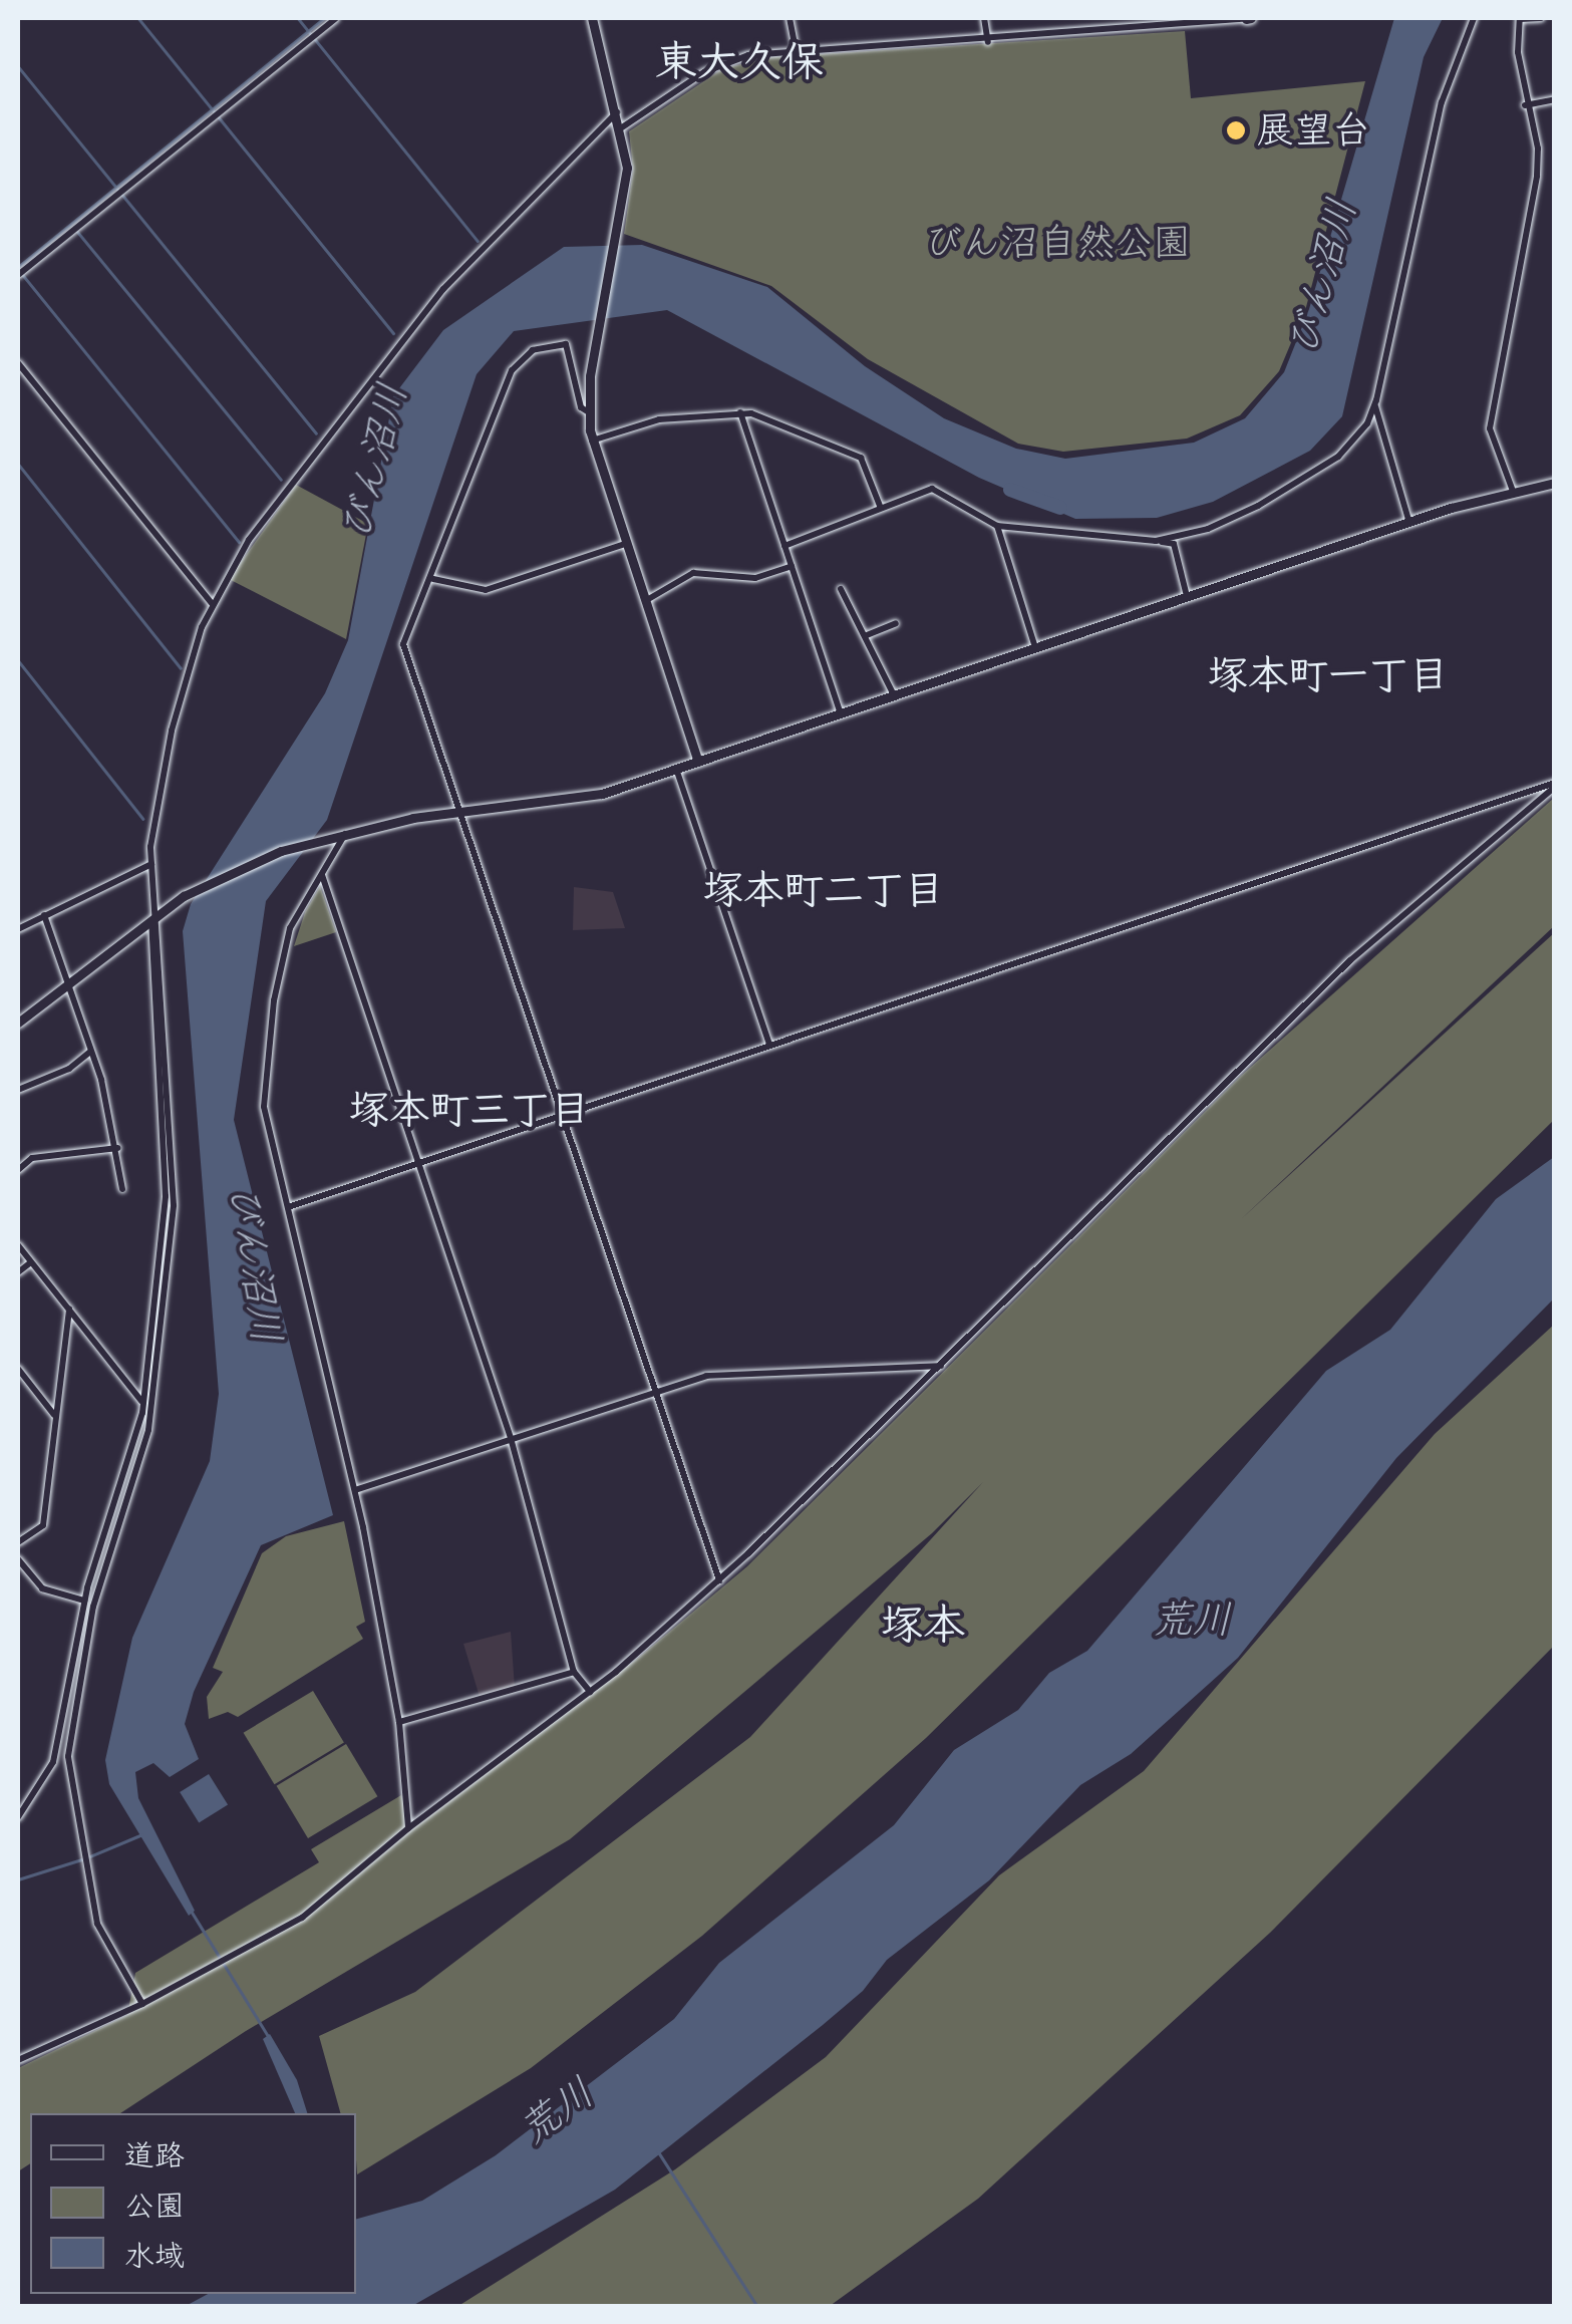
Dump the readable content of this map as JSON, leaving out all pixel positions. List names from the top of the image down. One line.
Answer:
{"districts":["東大久保","塚本町一丁目","塚本町二丁目","塚本町三丁目","塚本"],"water":["びん沼川","荒川"],"parks":["びん沼自然公園"],"places":["展望台"],"legend":["道路","公園","水域"]}
